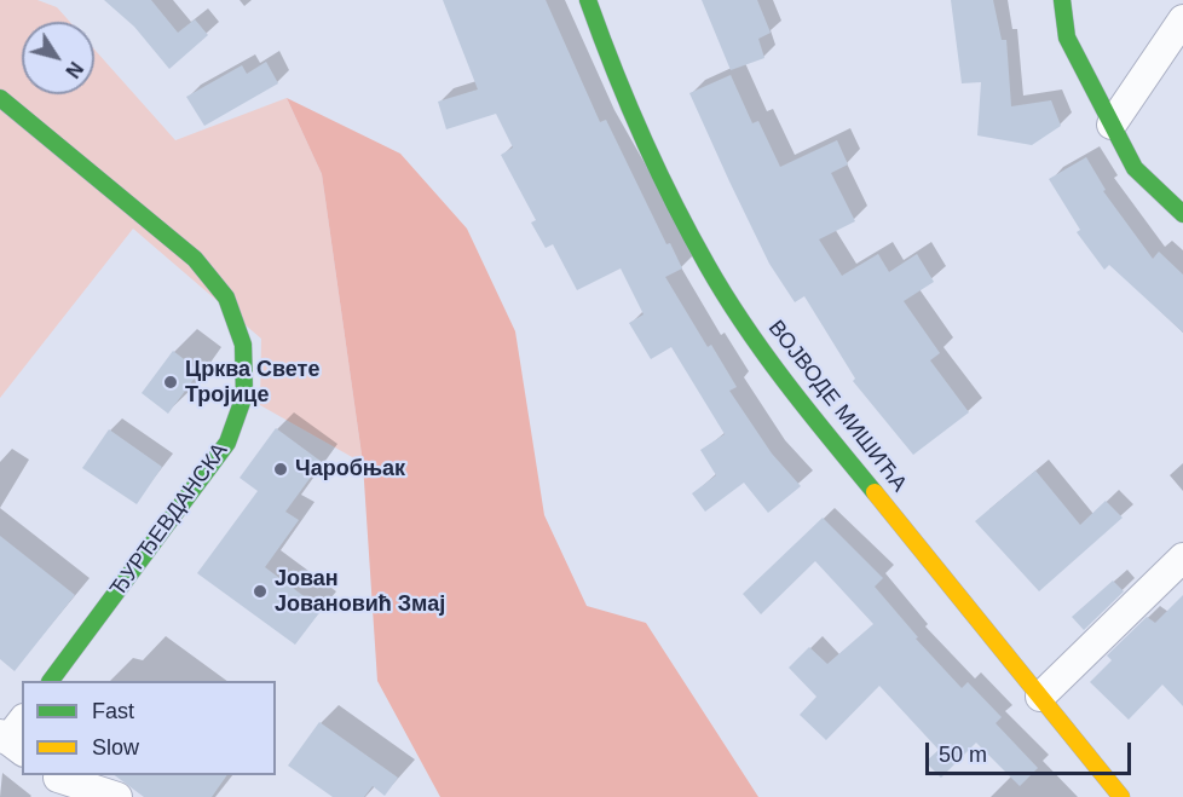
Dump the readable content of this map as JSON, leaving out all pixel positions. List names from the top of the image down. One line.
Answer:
{"streets":{"street":["ВОЈВОДЕ МИШИЋА","ЂУРЂЕВДАНСКА"]},"places":["Црква Свете Тројице","Чаробњак","Јован Јовановић Змај"],"legend":["Fast","Slow"],"scale_bar":"50 m","north":"bottom right"}
